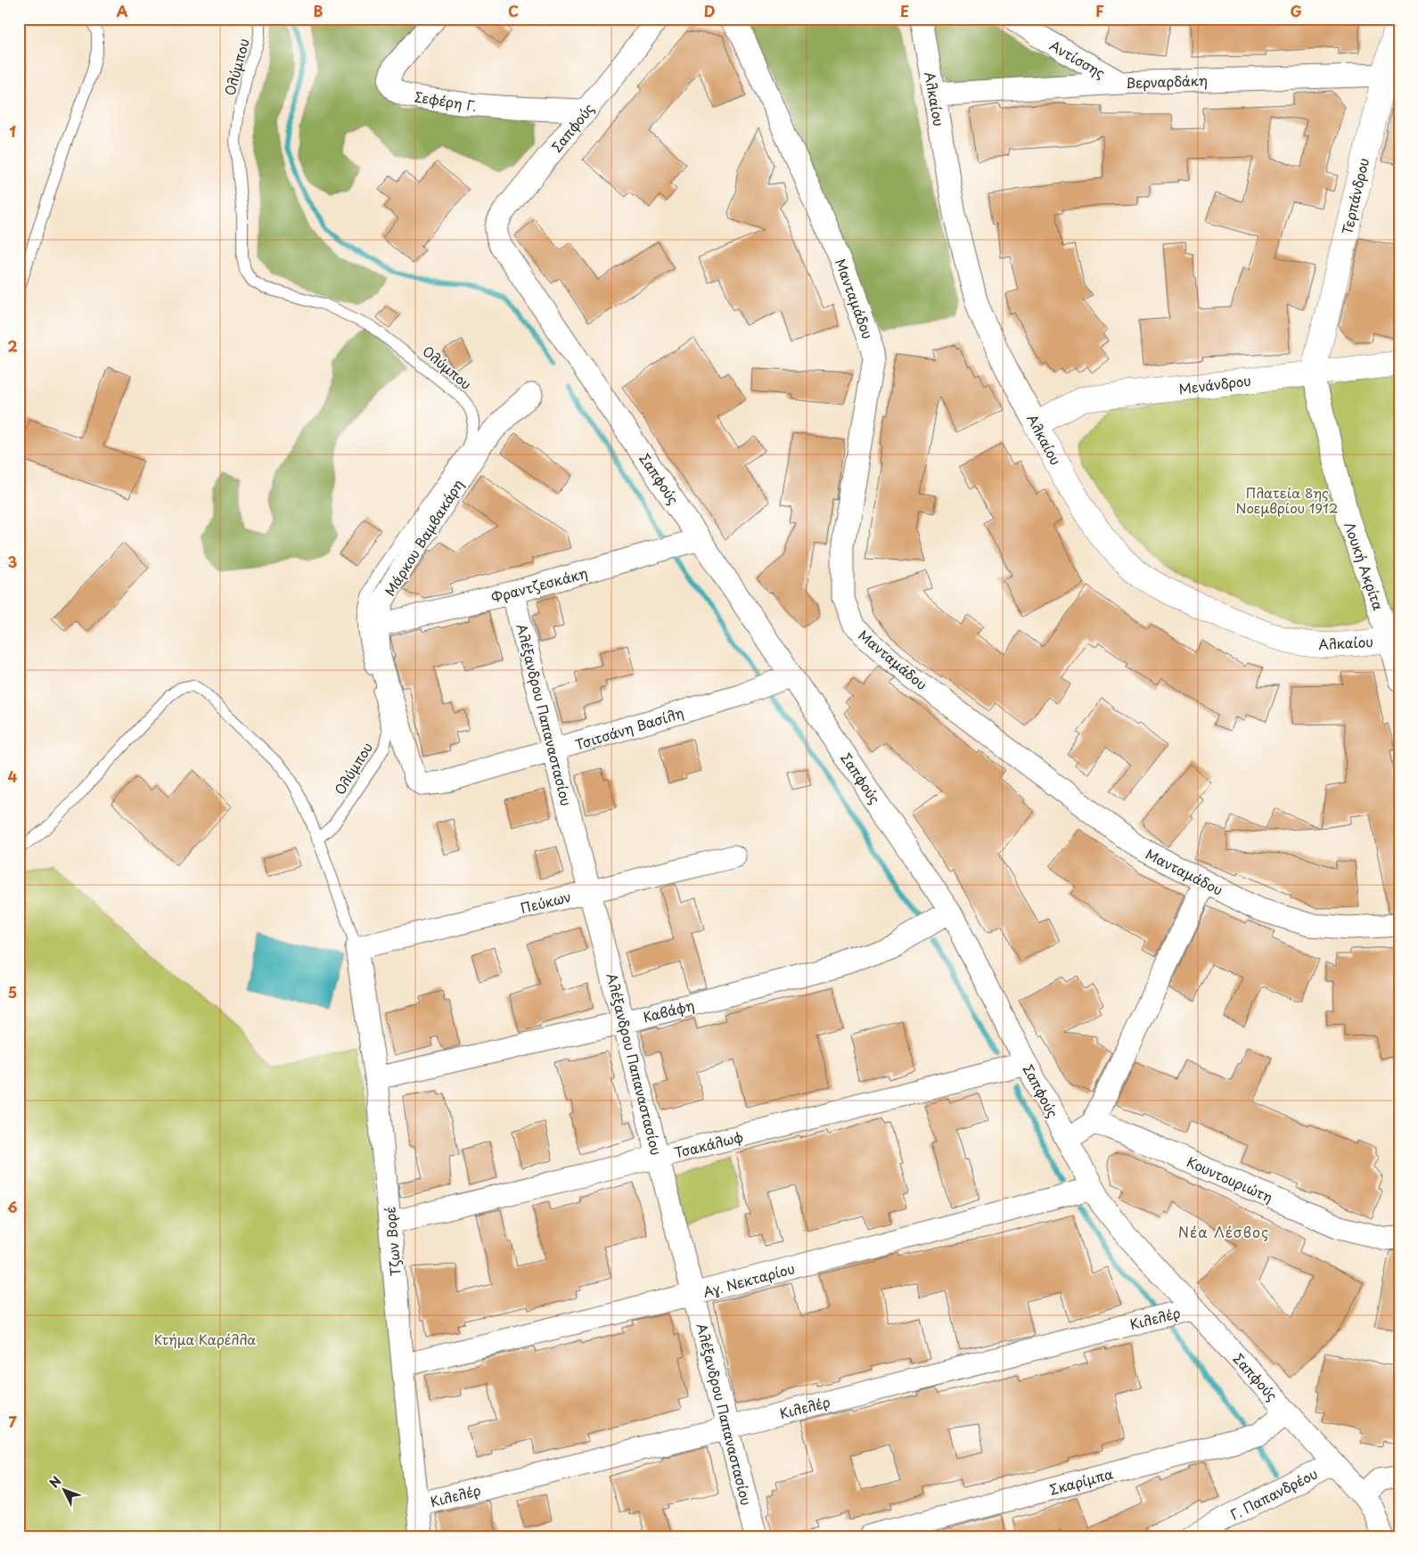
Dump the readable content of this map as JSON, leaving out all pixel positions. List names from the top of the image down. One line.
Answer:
{"streets":{"street":["Αντίσσης","Βερναρδάκη","Αλκαίου","Σεφέρη Γ.","Σαπφούς","Τερπάνδρου","Μανταμάδου","Μενάνδρου","Μάρκου Βαμβακάρη","Λουκή Ακρίτα","Φραντζεσκάκη","Αλέξανδρου Παπαναστασίου","Τσιτσάνη Βασίλη","Πεύκων","Καβάφη","Τσακάλωφ","Κουντουριώτη","Τζων Βορέ","Αγ. Νεκταρίου","Κιλελέρ","Σκαρίμπα","Γ. Παπανδρέου"],"lane":["Ολύμπου"]},"crossings":[["Αντίσσης","Βερναρδάκη"],["Βερναρδάκη","Αλκαίου"],["Βερναρδάκη","Τερπάνδρου"],["Αλκαίου","Μενάνδρου"],["Αλκαίου","Λουκή Ακρίτα"],["Σεφέρη Γ.","Σαπφούς"],["Σαπφούς","Φραντζεσκάκη"],["Σαπφούς","Τσιτσάνη Βασίλη"],["Σαπφούς","Καβάφη"],["Σαπφούς","Τσακάλωφ"],["Σαπφούς","Αγ. Νεκταρίου"],["Σαπφούς","Κιλελέρ"],["Σαπφούς","Σκαρίμπα"],["Σαπφούς","Γ. Παπανδρέου"],["Τερπάνδρου","Μενάνδρου"],["Τερπάνδρου","Λουκή Ακρίτα"],["Μενάνδρου","Λουκή Ακρίτα"],["Μάρκου Βαμβακάρη","Φραντζεσκάκη"],["Μάρκου Βαμβακάρη","Τσιτσάνη Βασίλη"],["Φραντζεσκάκη","Αλέξανδρου Παπαναστασίου"],["Αλέξανδρου Παπαναστασίου","Τσιτσάνη Βασίλη"],["Αλέξανδρου Παπαναστασίου","Πεύκων"],["Αλέξανδρου Παπαναστασίου","Καβάφη"],["Αλέξανδρου Παπαναστασίου","Τσακάλωφ"],["Αλέξανδρου Παπαναστασίου","Αγ. Νεκταρίου"],["Αλέξανδρου Παπαναστασίου","Κιλελέρ"],["Πεύκων","Τζων Βορέ"],["Καβάφη","Τζων Βορέ"],["Τσακάλωφ","Τζων Βορέ"],["Τζων Βορέ","Αγ. Νεκταρίου"],["Τζων Βορέ","Κιλελέρ"]],"districts":["Νέα Λέσβος"],"parks":["Πλατεία 8ης Νοεμβρίου 1912","Κτήμα Καρέλλα"],"north":"top left","grid":{"columns":["A","B","C","D","E","F","G"],"rows":["1","2","3","4","5","6","7"]}}
